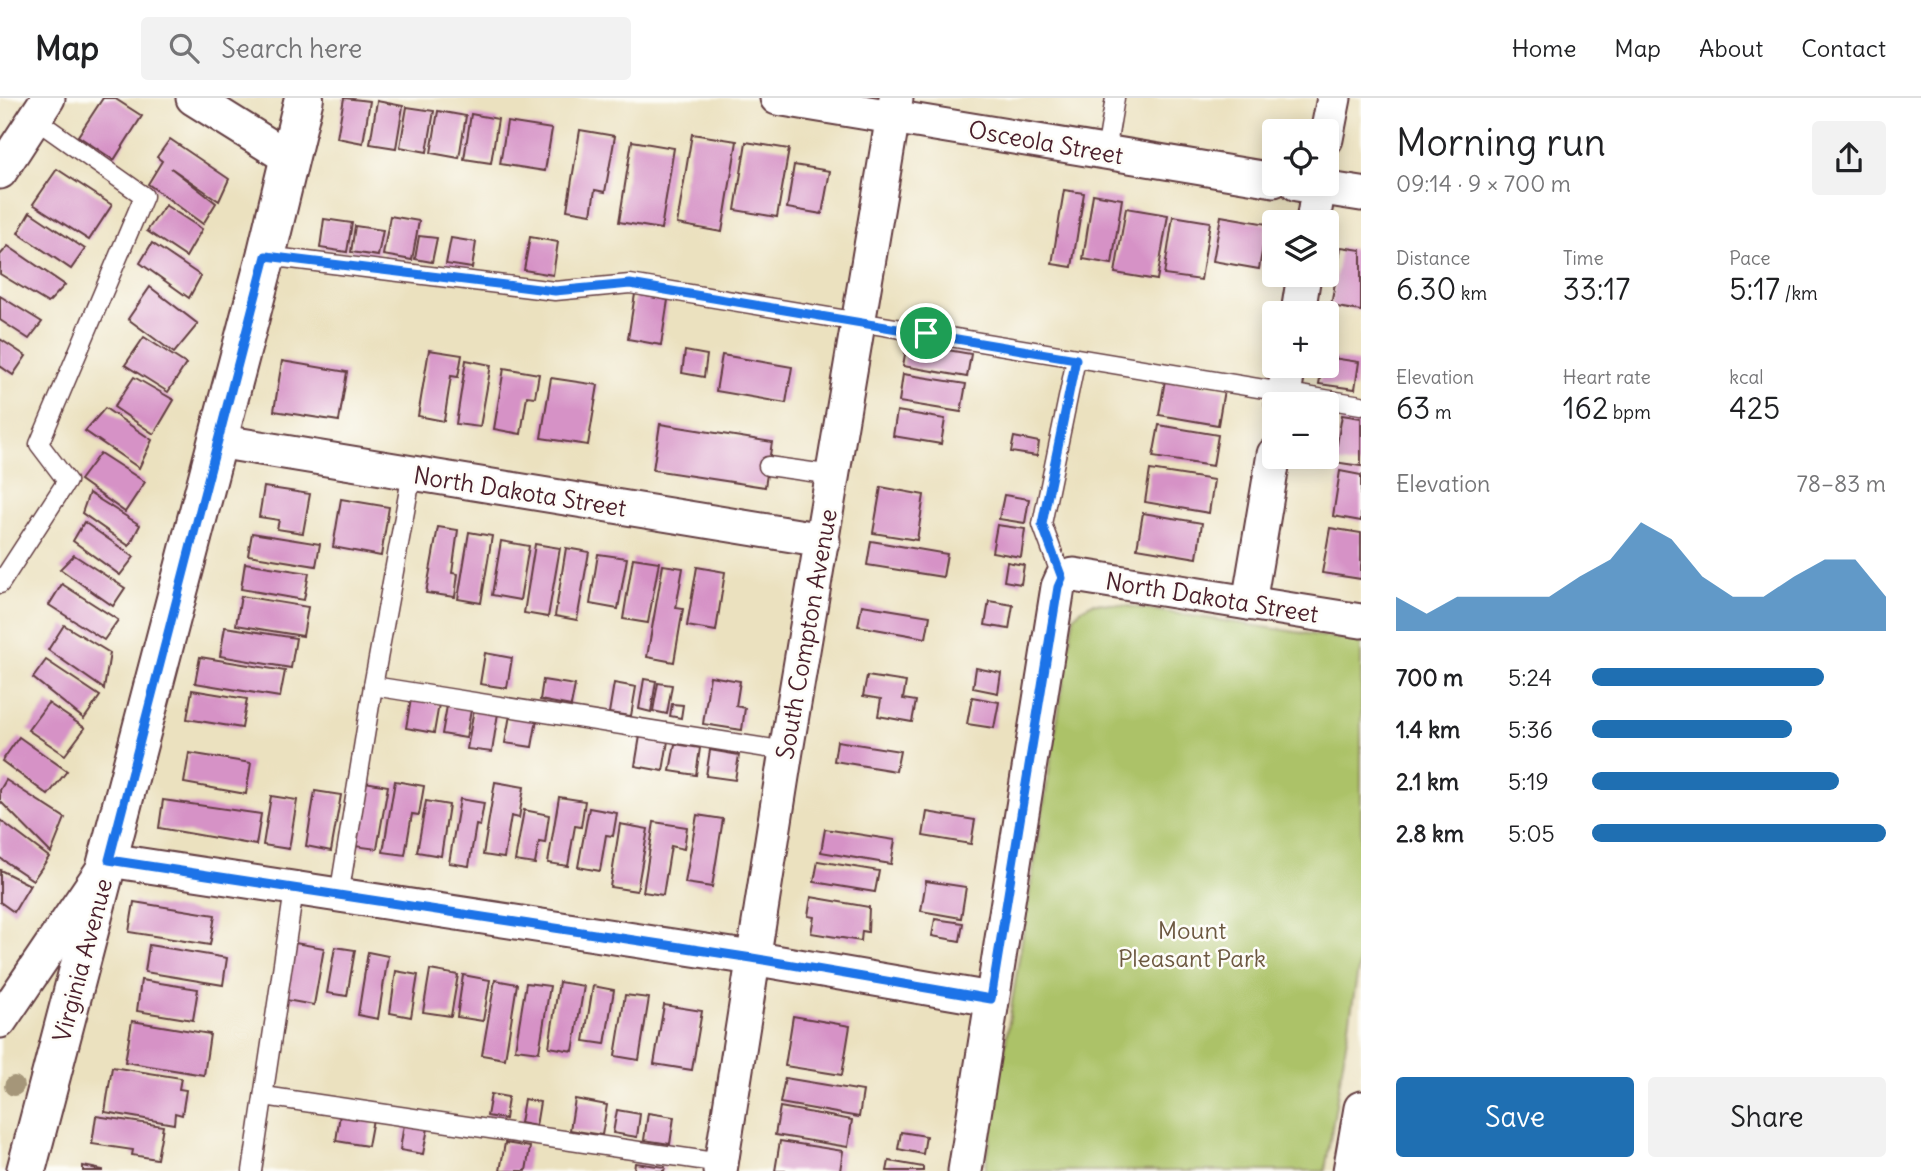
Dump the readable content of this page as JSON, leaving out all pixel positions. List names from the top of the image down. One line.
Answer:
{"streets":{"street":["Osceola Street","North Dakota Street","South Compton Avenue","Virginia Avenue"]},"crossings":[["Osceola Street","South Compton Avenue"],["North Dakota Street","South Compton Avenue"],["North Dakota Street","Virginia Avenue"]],"parks":["Mount Pleasant Park"],"page":{"header":"Map","search":"Search here","nav":["Home","Map","About","Contact"],"heading":["Morning run","09:14 · 9 × 700 m"],"map_buttons":["+","−"],"stats":[["Distance","6.30 km"],["Time","33:17"],["Pace","5:17 /km"],["Elevation","63 m"],["Heart rate","162 bpm"],["kcal","425"]],"chart":["Elevation","78–83 m"],"list":[{"name":"700 m","note":"5:24"},{"name":"1.4 km","note":"5:36"},{"name":"2.1 km","note":"5:19"},{"name":"2.8 km","note":"5:05"}],"buttons":["Save","Share"]}}
